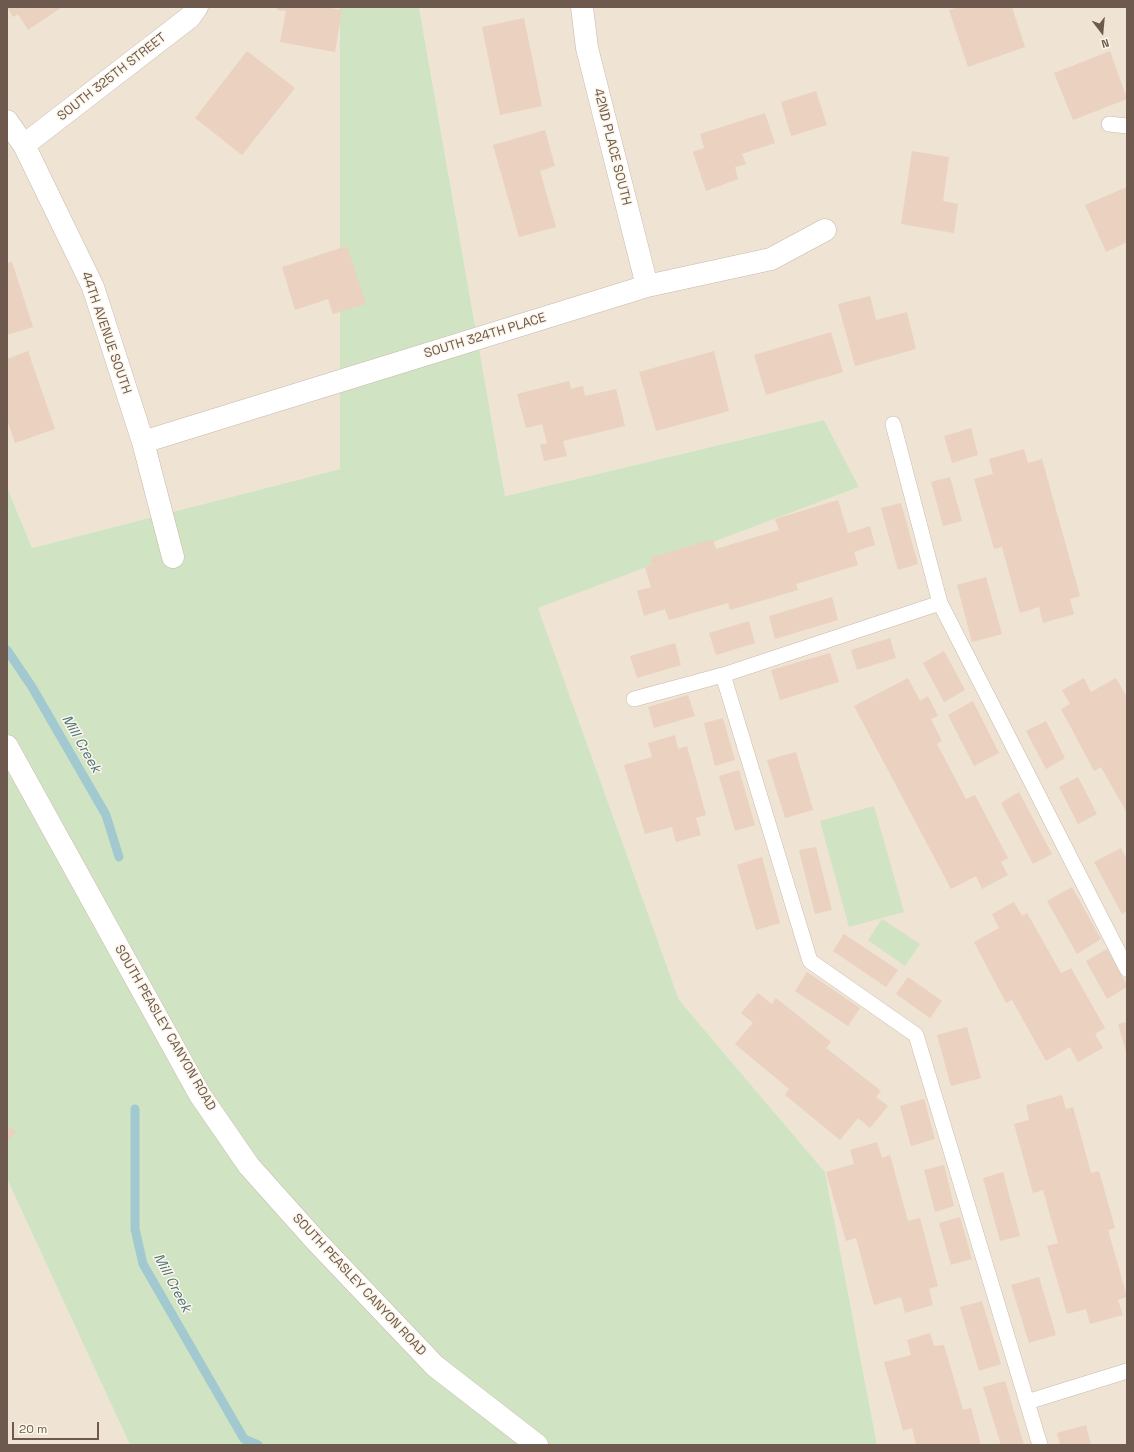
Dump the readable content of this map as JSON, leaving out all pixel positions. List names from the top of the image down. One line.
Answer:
{"streets":{"street":["SOUTH 325TH STREET","42ND PLACE SOUTH","44TH AVENUE SOUTH","SOUTH 324TH PLACE","SOUTH PEASLEY CANYON ROAD"]},"crossings":[["SOUTH 325TH STREET","44TH AVENUE SOUTH"],["42ND PLACE SOUTH","SOUTH 324TH PLACE"],["44TH AVENUE SOUTH","SOUTH 324TH PLACE"]],"water":["Mill Creek"],"scale_bar":"20 m","north":"bottom"}
